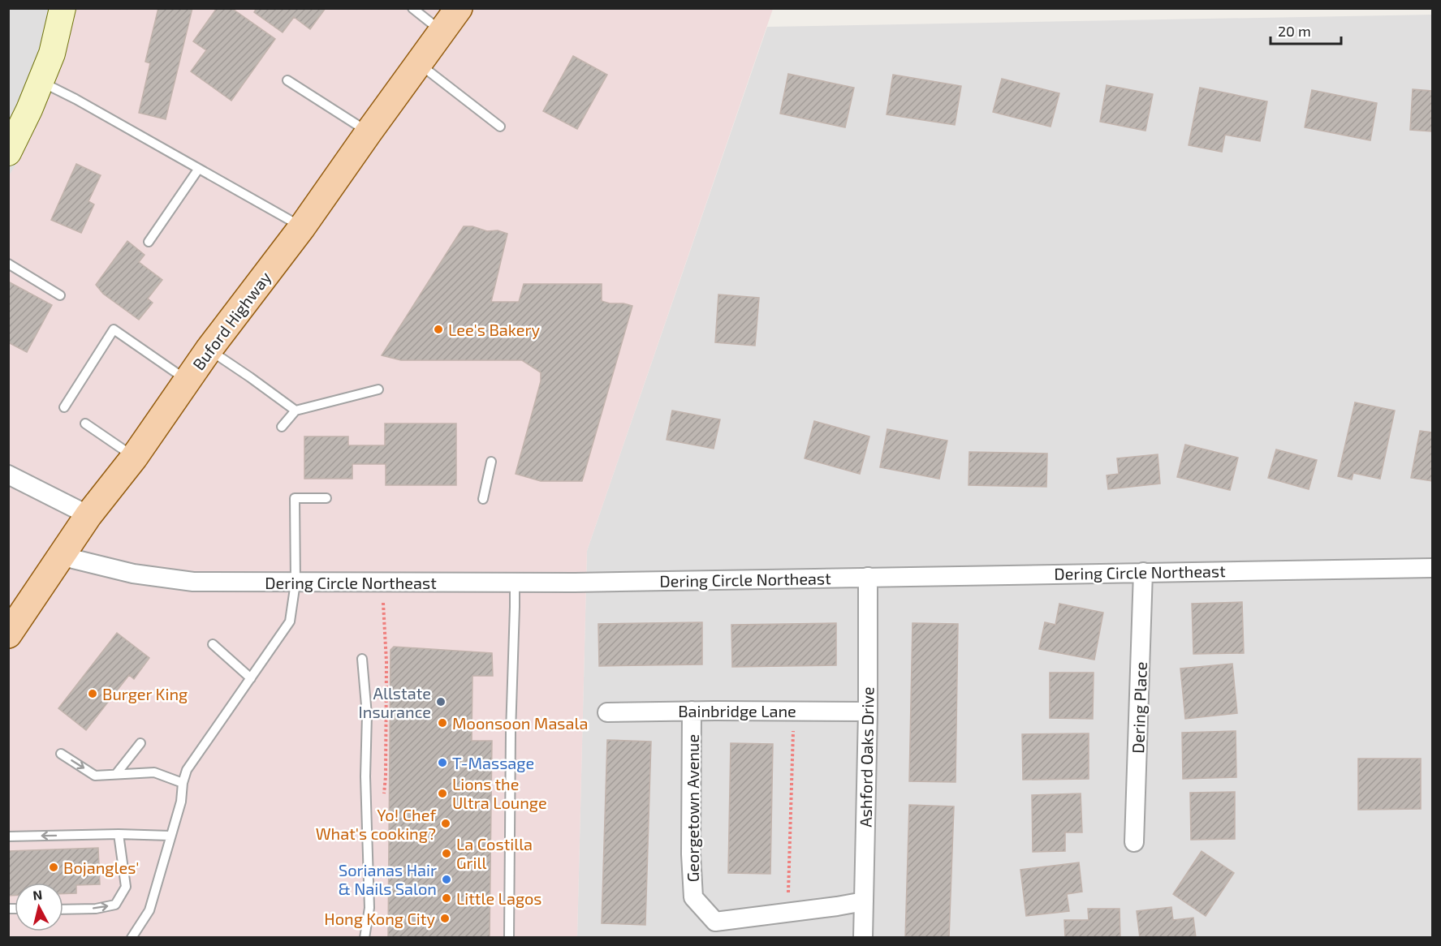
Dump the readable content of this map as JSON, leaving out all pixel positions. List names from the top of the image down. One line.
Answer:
{"streets":{"main road":["Buford Highway"],"street":["Dering Circle Northeast","Dering Place","Bainbridge Lane","Ashford Oaks Drive","Georgetown Avenue"]},"crossings":[["Buford Highway","Dering Circle Northeast"],["Dering Circle Northeast","Dering Place"],["Dering Circle Northeast","Ashford Oaks Drive"],["Bainbridge Lane","Ashford Oaks Drive"],["Bainbridge Lane","Georgetown Avenue"],["Ashford Oaks Drive","Georgetown Avenue"]],"places":["Lee's Bakery","Burger King","Allstate Insurance","Moonsoon Masala","T-Massage","Lions the Ultra Lounge","Yo! Chef What's cooking?","La Costilla Grill","Bojangles'","Sorianas Hair & Nails Salon","Little Lagos","Hong Kong City"],"scale_bar":"20 m","north":"top"}
